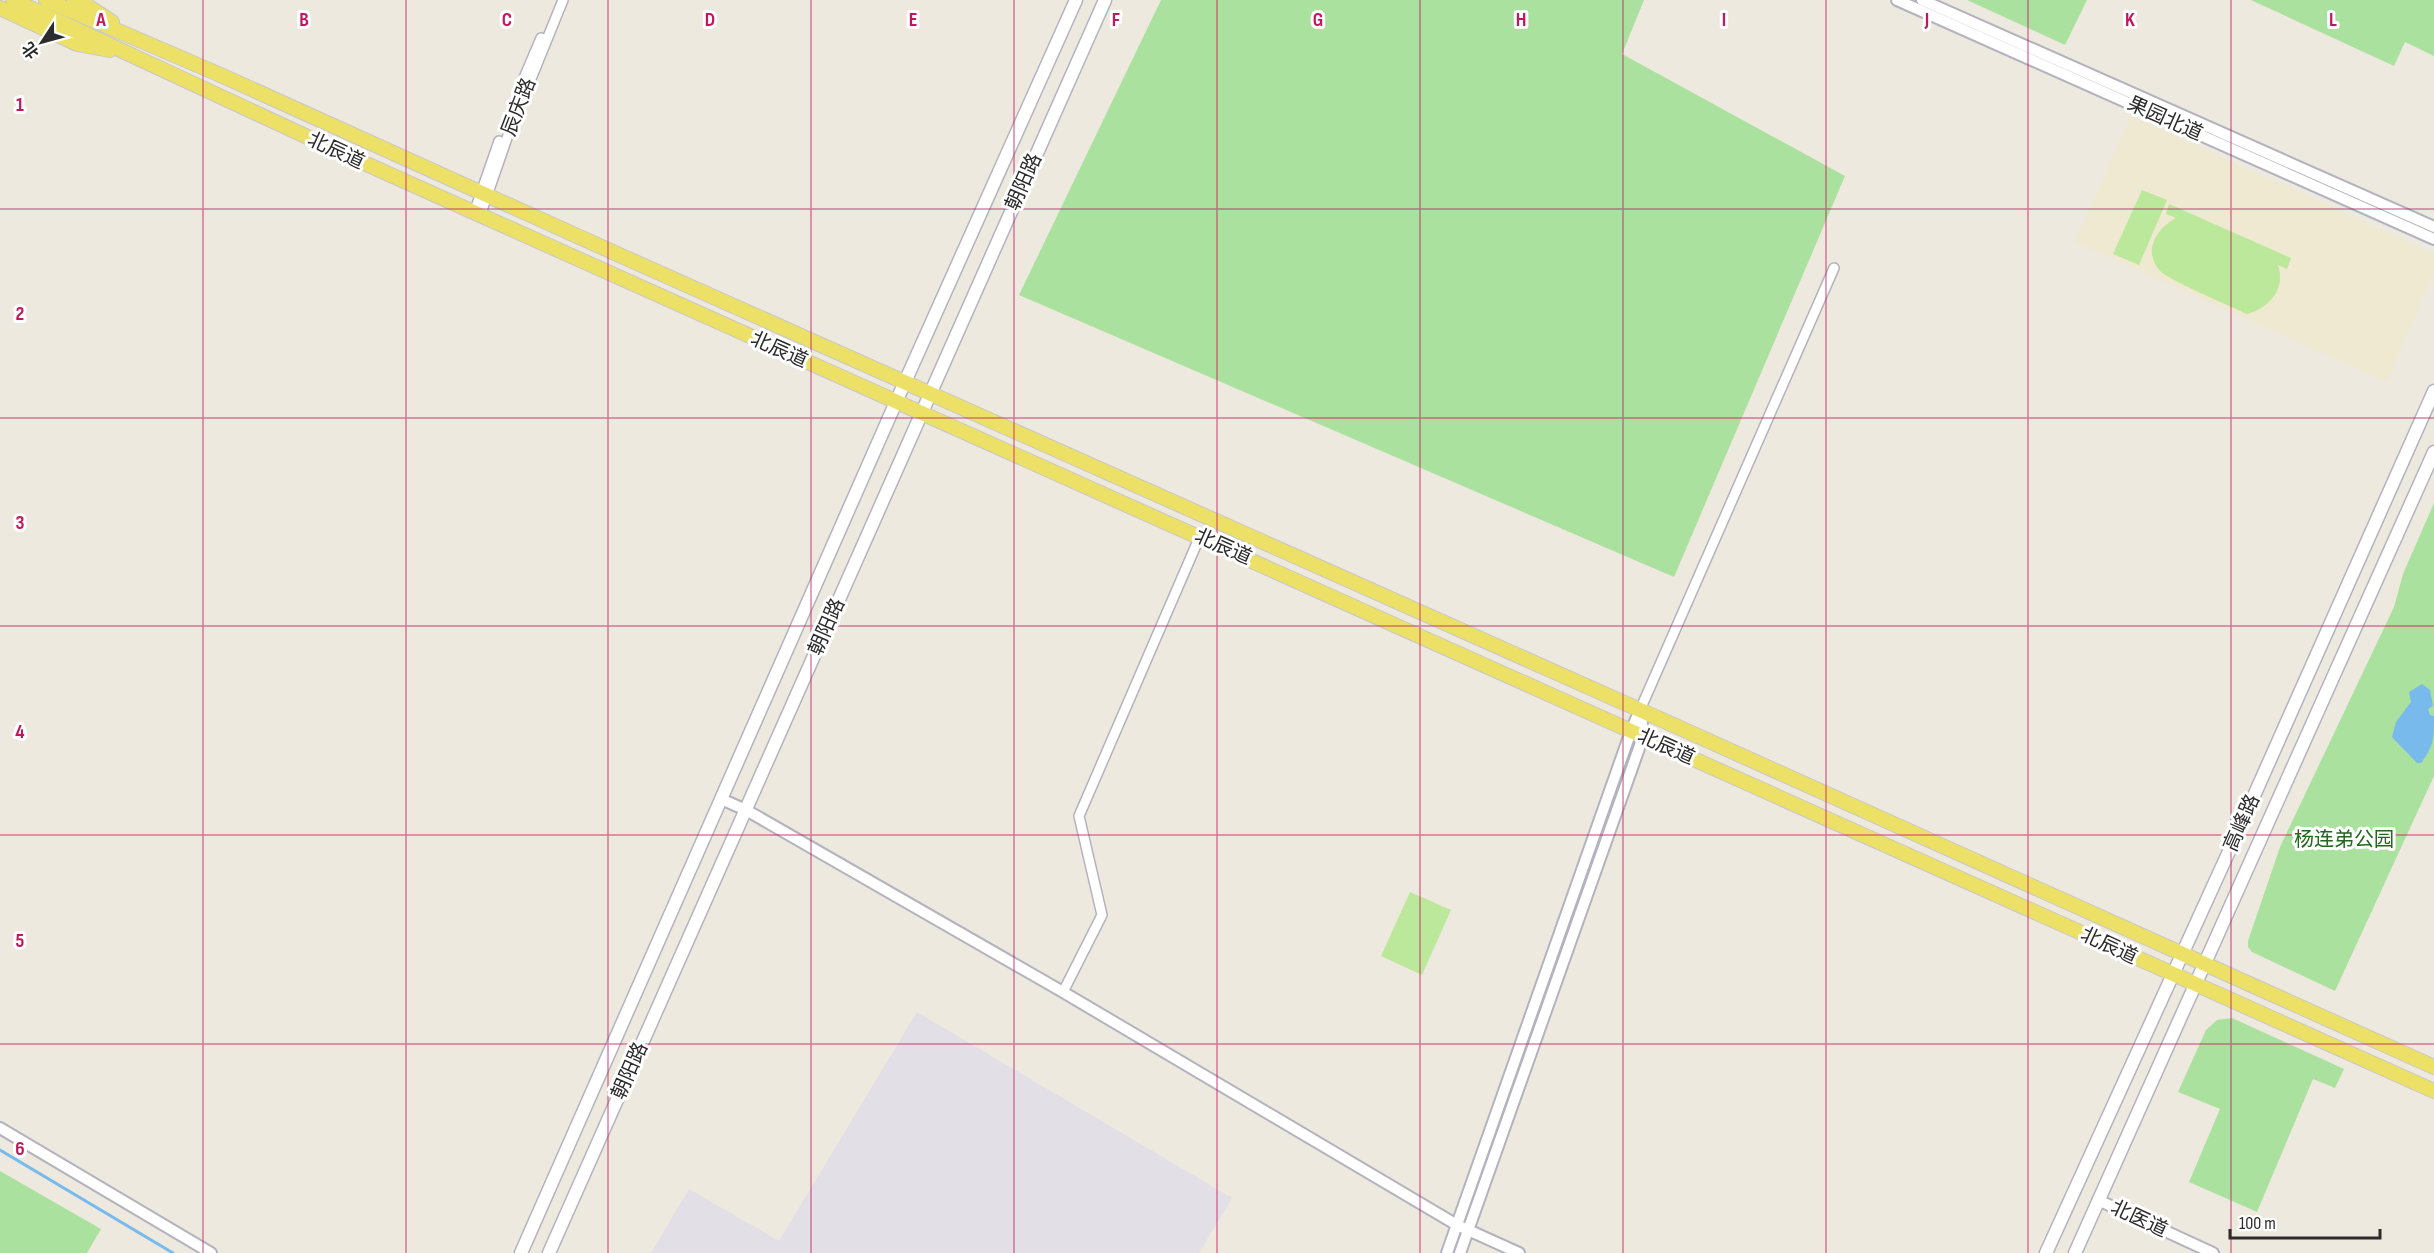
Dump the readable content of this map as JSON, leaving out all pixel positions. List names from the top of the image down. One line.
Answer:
{"streets":{"main road":["北辰道","朝阳路","高峰路"],"street":["辰庆路","果园北道","北医道"]},"crossings":[["辰庆路","北辰道"],["北辰道","朝阳路"],["北辰道","高峰路"],["高峰路","北医道"]],"parks":["杨连弟公园"],"scale_bar":"100 m","north":"bottom left","grid":{"columns":["A","B","C","D","E","F","G","H","I","J","K","L"],"rows":["1","2","3","4","5","6"]}}
